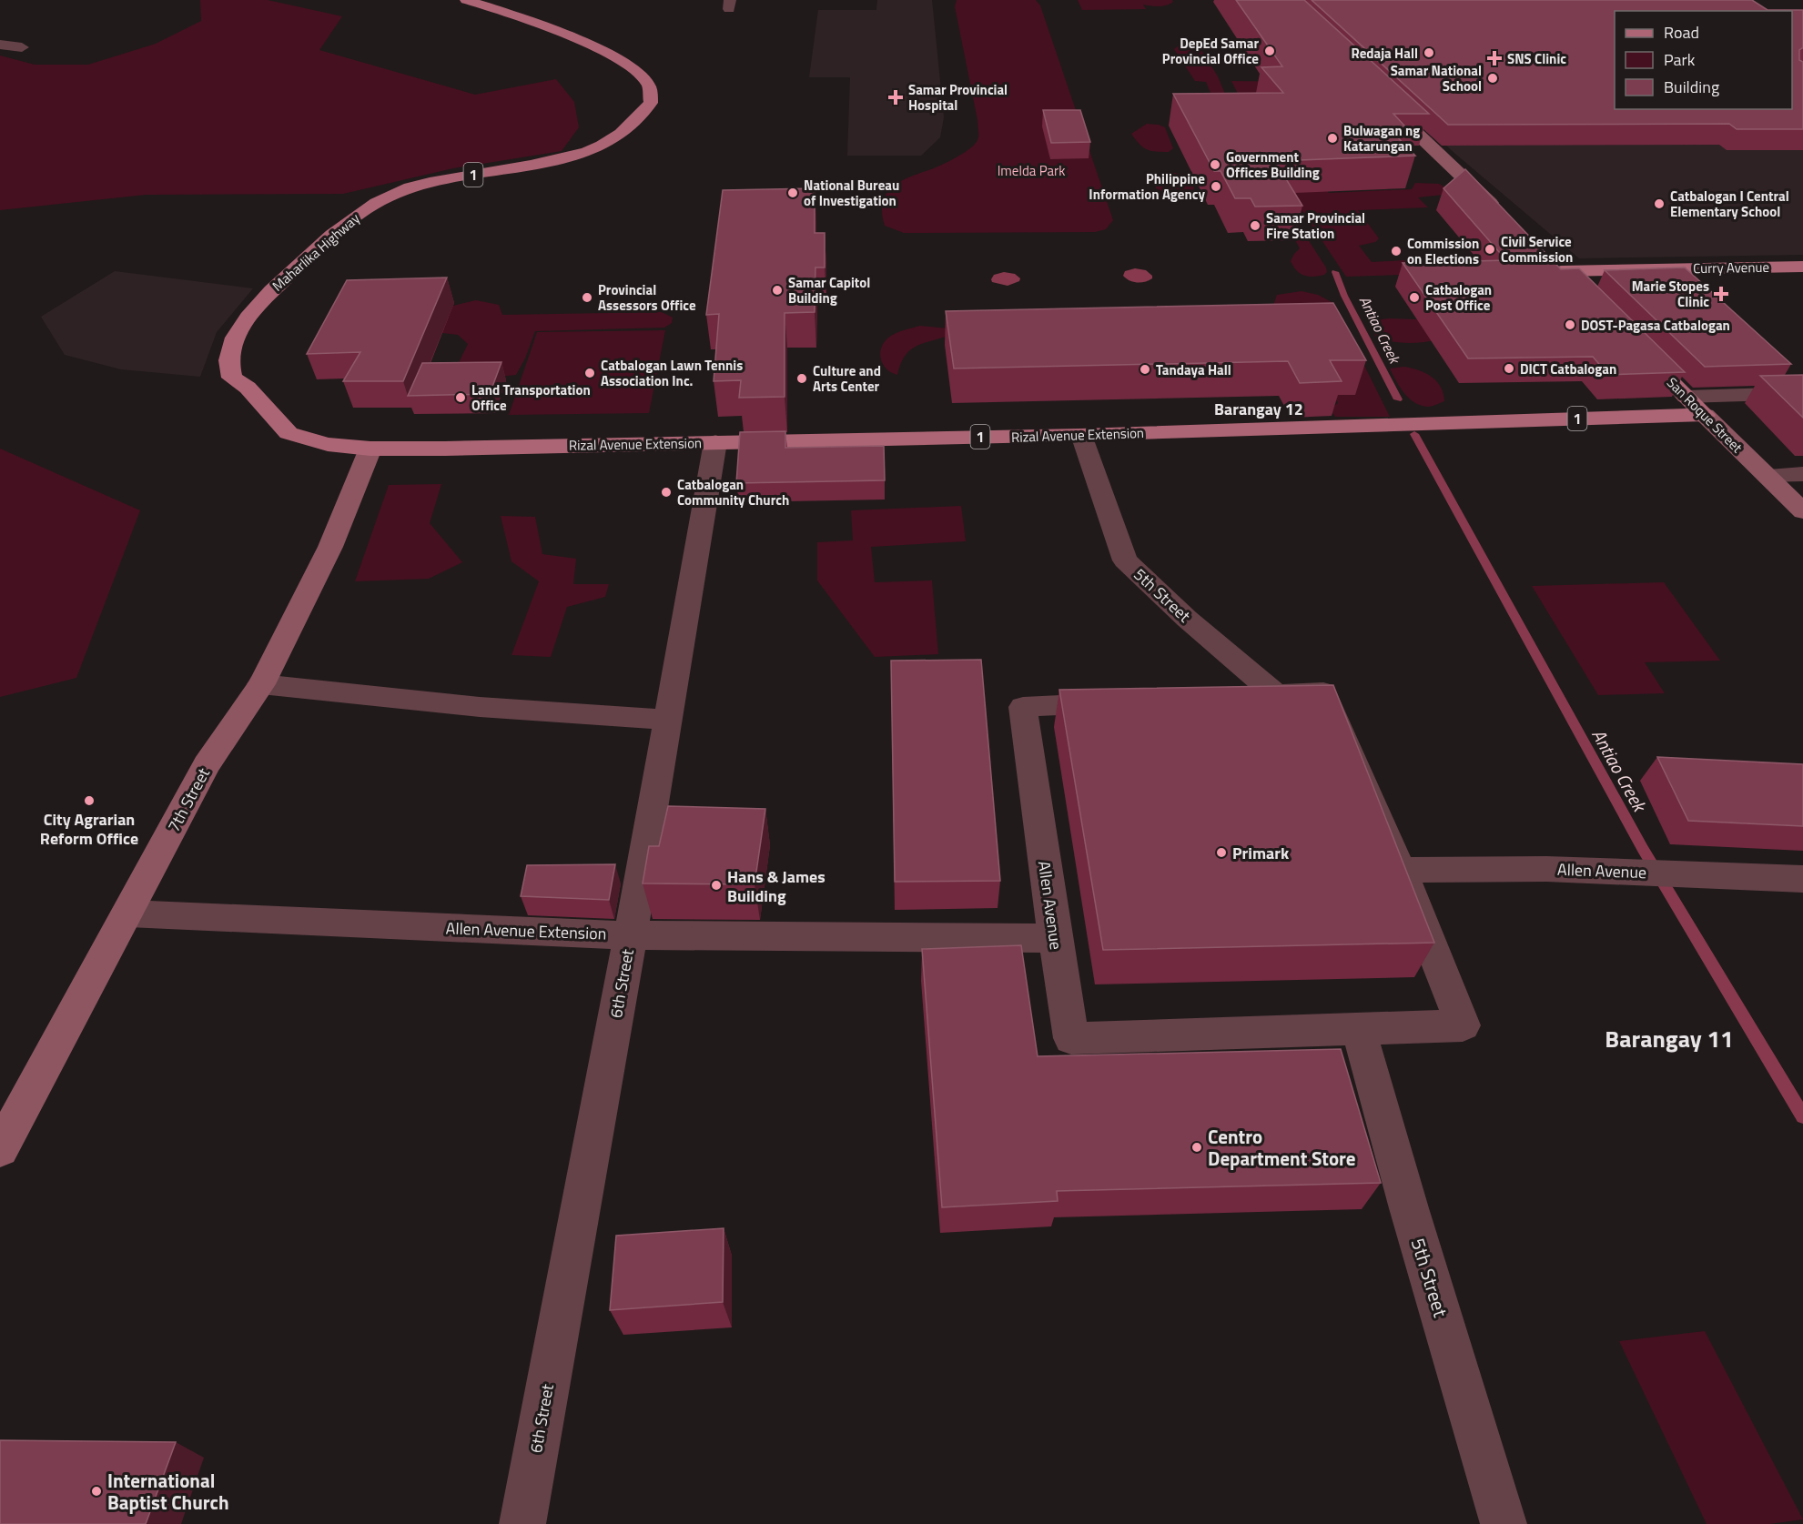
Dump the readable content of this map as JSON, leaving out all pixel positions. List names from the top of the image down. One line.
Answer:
{"streets":{"main road":["1","Maharlika Highway","Curry Avenue","San Roque Street","Rizal Avenue Extension"],"street":["5th Street","7th Street","Allen Avenue","Allen Avenue Extension","6th Street"]},"crossings":[["Maharlika Highway","Rizal Avenue Extension"],["San Roque Street","Rizal Avenue Extension"],["Rizal Avenue Extension","5th Street"],["Rizal Avenue Extension","7th Street"],["Rizal Avenue Extension","6th Street"],["5th Street","Allen Avenue"],["7th Street","Allen Avenue Extension"],["Allen Avenue","Allen Avenue Extension"],["Allen Avenue Extension","6th Street"]],"districts":["Barangay 12","Barangay 11"],"water":["Antiao Creek"],"parks":["Imelda Park"],"places":{"other":["DepEd Samar Provincial Office","Redaja Hall","Samar National School","Bulwagan ng Katarungan","Government Offices Building","Philippine Information Agency","National Bureau of Investigation","Catbalogan I Central Elementary School","Samar Provincial Fire Station","Civil Service Commission","Commission on Elections","Samar Capitol Building","Provincial Assessors Office","Catbalogan Post Office","DOST-Pagasa Catbalogan","DICT Catbalogan","Tandaya Hall","Catbalogan Lawn Tennis Association Inc.","Culture and Arts Center","Land Transportation Office","Catbalogan Community Church","City Agrarian Reform Office","Primark","Hans & James Building","Centro Department Store","International Baptist Church"],"health":["SNS Clinic","Samar Provincial Hospital","Marie Stopes Clinic"]},"legend":["Road","Park","Building"]}
